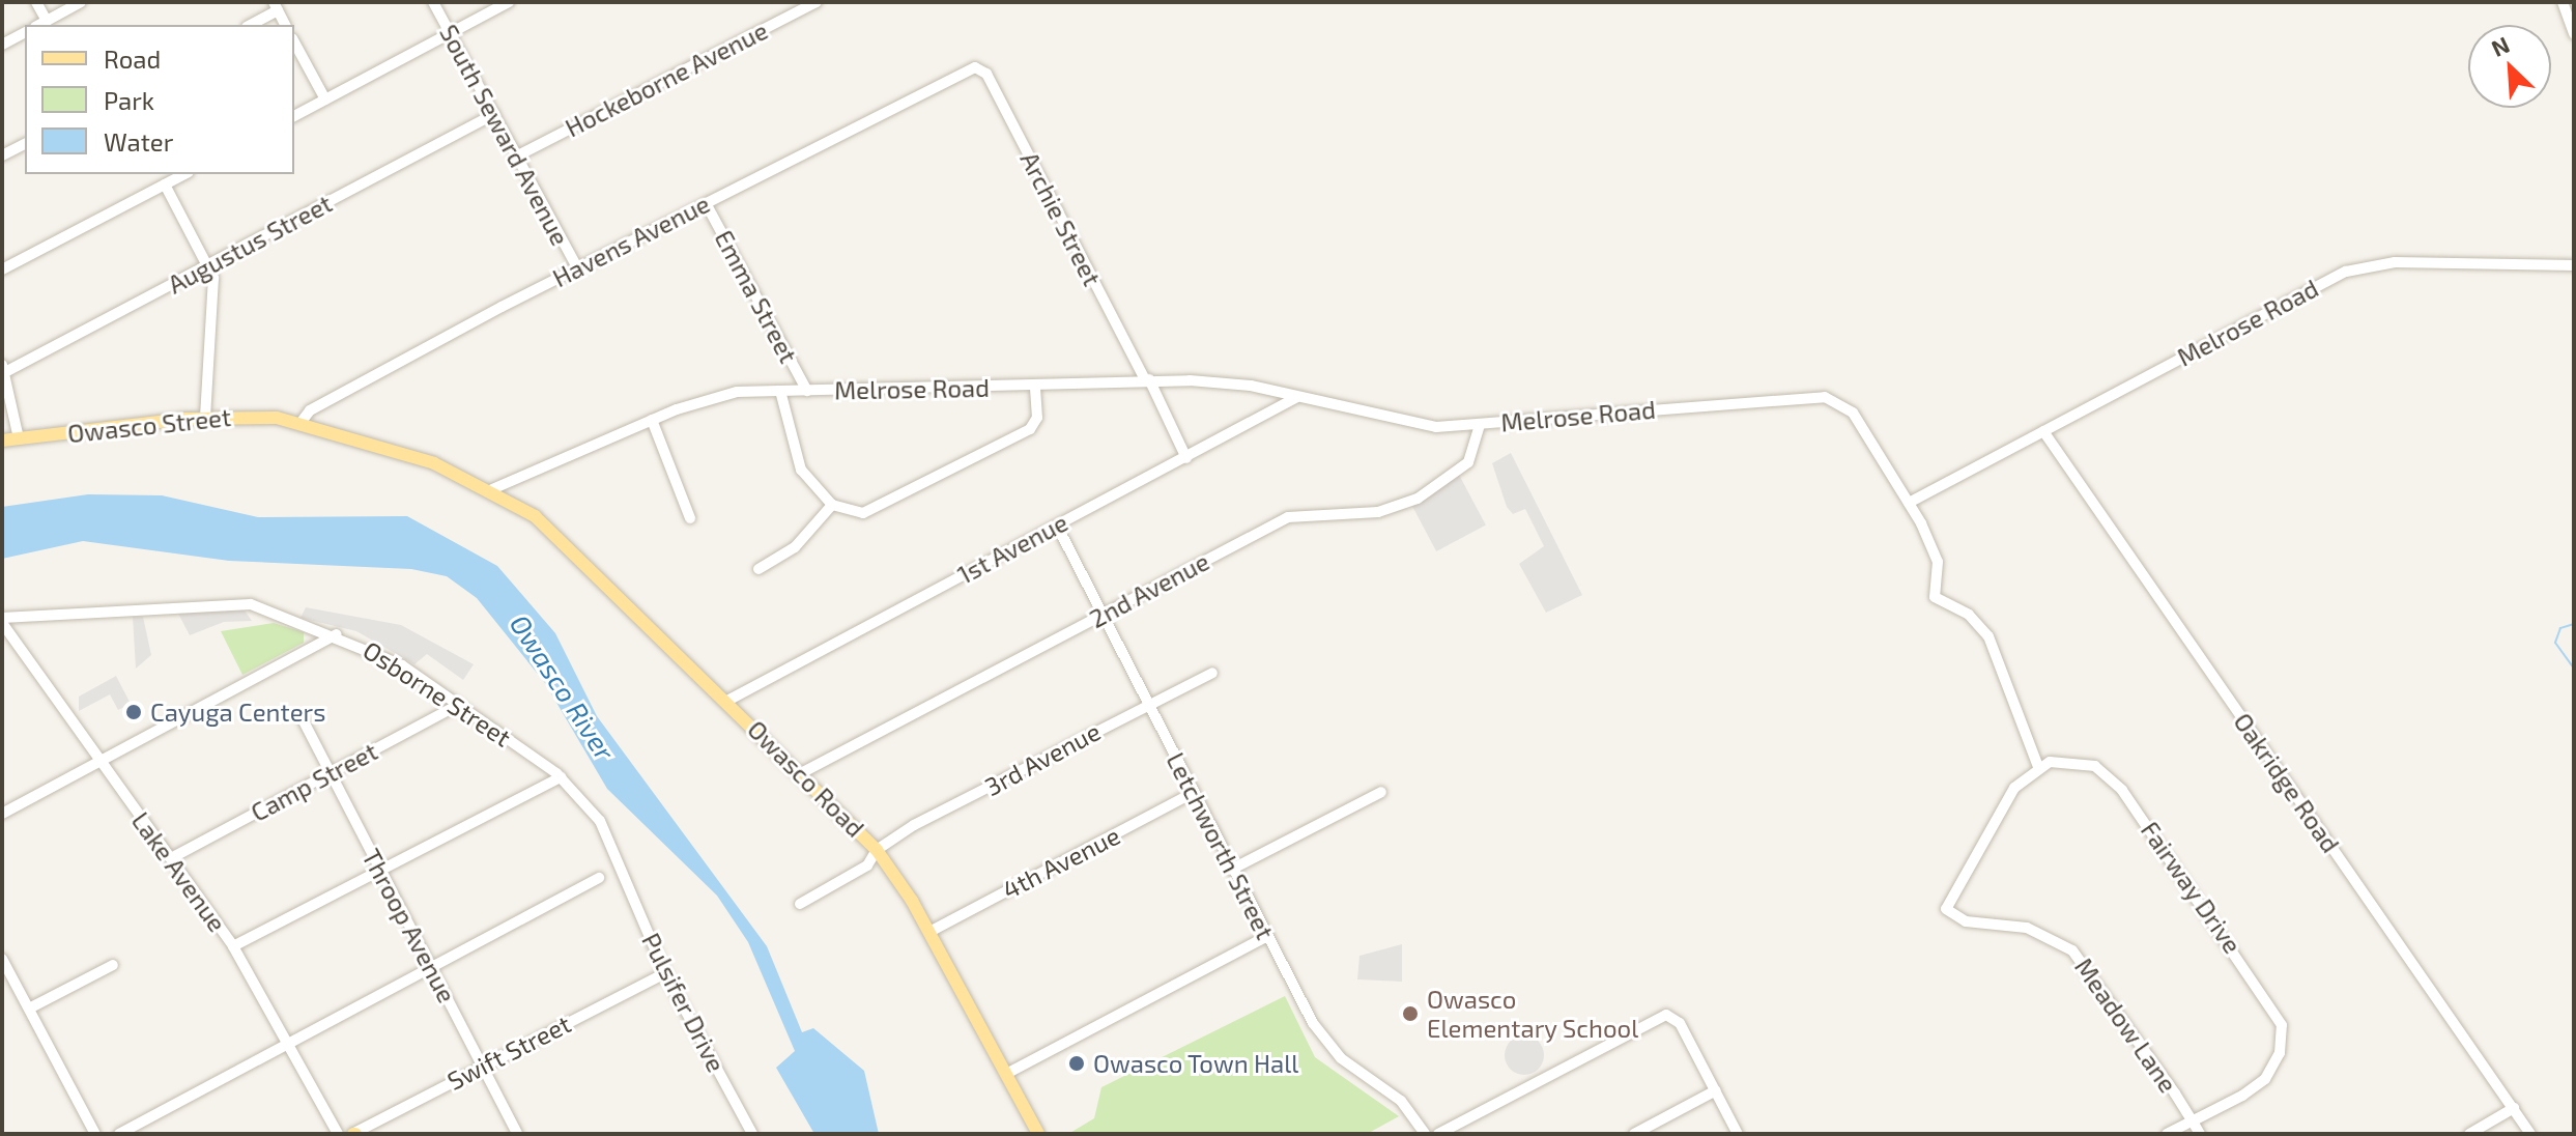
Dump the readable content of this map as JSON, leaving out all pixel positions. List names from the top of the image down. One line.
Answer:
{"streets":{"main road":["Owasco Street","Owasco Road"],"street":["Hockeborne Avenue","South Seward Avenue","Archie Street","Havens Avenue","Augustus Street","Emma Street","Melrose Road","1st Avenue","2nd Avenue","Osborne Street","3rd Avenue","Camp Street","Oakridge Road","Letchworth Street","4th Avenue","Lake Avenue","Fairway Drive","Throop Avenue","Pulsifer Drive","Meadow Lane","Swift Street"]},"crossings":[["Hockeborne Avenue","South Seward Avenue"],["South Seward Avenue","Havens Avenue"],["South Seward Avenue","Augustus Street"],["Archie Street","Havens Avenue"],["Archie Street","Melrose Road"],["Archie Street","1st Avenue"],["Havens Avenue","Emma Street"],["Havens Avenue","Owasco Street"],["Emma Street","Melrose Road"],["Melrose Road","Owasco Street"],["Melrose Road","1st Avenue"],["Melrose Road","2nd Avenue"],["Melrose Road","Owasco Road"],["Melrose Road","Oakridge Road"],["Owasco Street","Owasco Road"],["1st Avenue","Owasco Road"],["1st Avenue","Letchworth Street"],["2nd Avenue","Owasco Road"],["2nd Avenue","Letchworth Street"],["Osborne Street","Camp Street"],["Osborne Street","Lake Avenue"],["Osborne Street","Pulsifer Drive"],["3rd Avenue","Owasco Road"],["3rd Avenue","Letchworth Street"],["Owasco Road","4th Avenue"],["Camp Street","Lake Avenue"],["Camp Street","Throop Avenue"],["Letchworth Street","4th Avenue"],["Fairway Drive","Meadow Lane"],["Throop Avenue","Swift Street"],["Pulsifer Drive","Swift Street"]],"water":["Owasco River"],"places":["Cayuga Centers","Owasco Elementary School","Owasco Town Hall"],"legend":["Road","Park","Water"],"north":"top left"}
